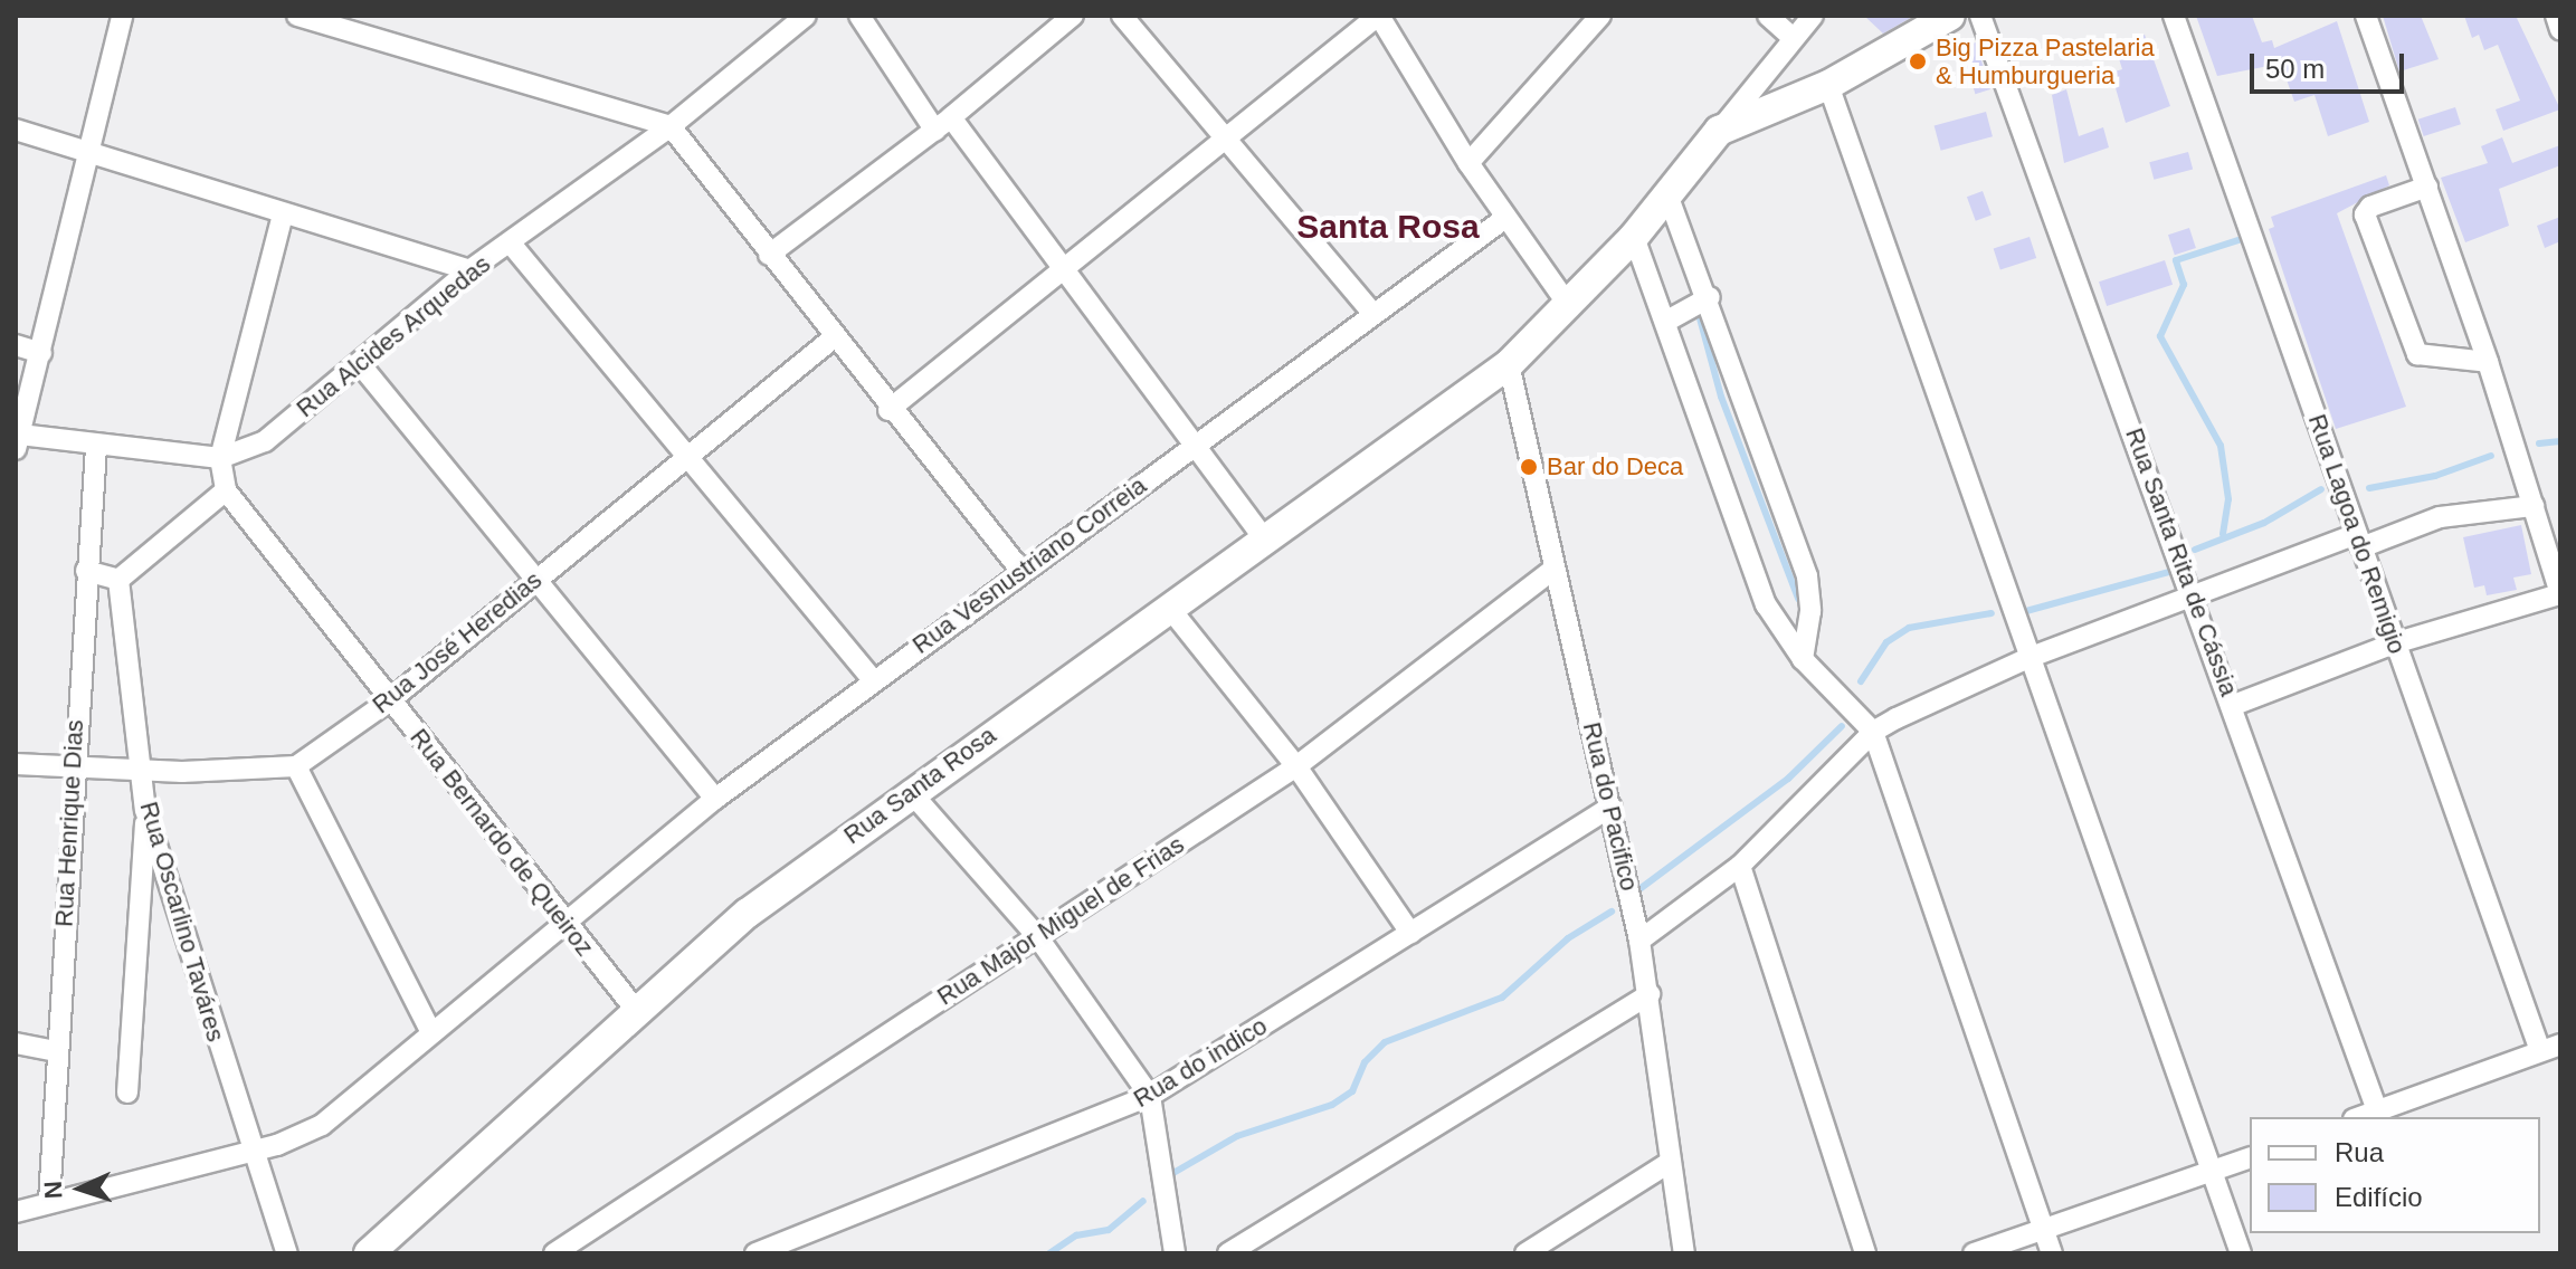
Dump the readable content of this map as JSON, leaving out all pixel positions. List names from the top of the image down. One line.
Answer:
{"streets":{"street":["Rua Alcides Arquedas","Rua Lagoa do Remigio","Rua Santa Rita de Cássia","Rua Vesnustriano Correia","Rua José Heredias","Rua Santa Rosa","Rua do Pacifico","Rua Henrique Dias","Rua Bernardo de Queiroz","Rua Major Miguel de Frias","Rua Oscarlino Taváres","Rua do indico"]},"crossings":[["Rua Alcides Arquedas","Rua Henrique Dias"],["Rua Alcides Arquedas","Rua Bernardo de Queiroz"],["Rua Vesnustriano Correia","Rua Henrique Dias"],["Rua Vesnustriano Correia","Rua Bernardo de Queiroz"],["Rua Vesnustriano Correia","Rua Oscarlino Taváres"],["Rua José Heredias","Rua Bernardo de Queiroz"],["Rua Santa Rosa","Rua do Pacifico"],["Rua Santa Rosa","Rua Bernardo de Queiroz"],["Rua do Pacifico","Rua Major Miguel de Frias"],["Rua do Pacifico","Rua do indico"]],"districts":["Santa Rosa"],"places":["Big Pizza Pastelaria & Humburgueria","Bar do Deca"],"legend":["Rua","Edifício"],"scale_bar":"50 m","north":"left"}
